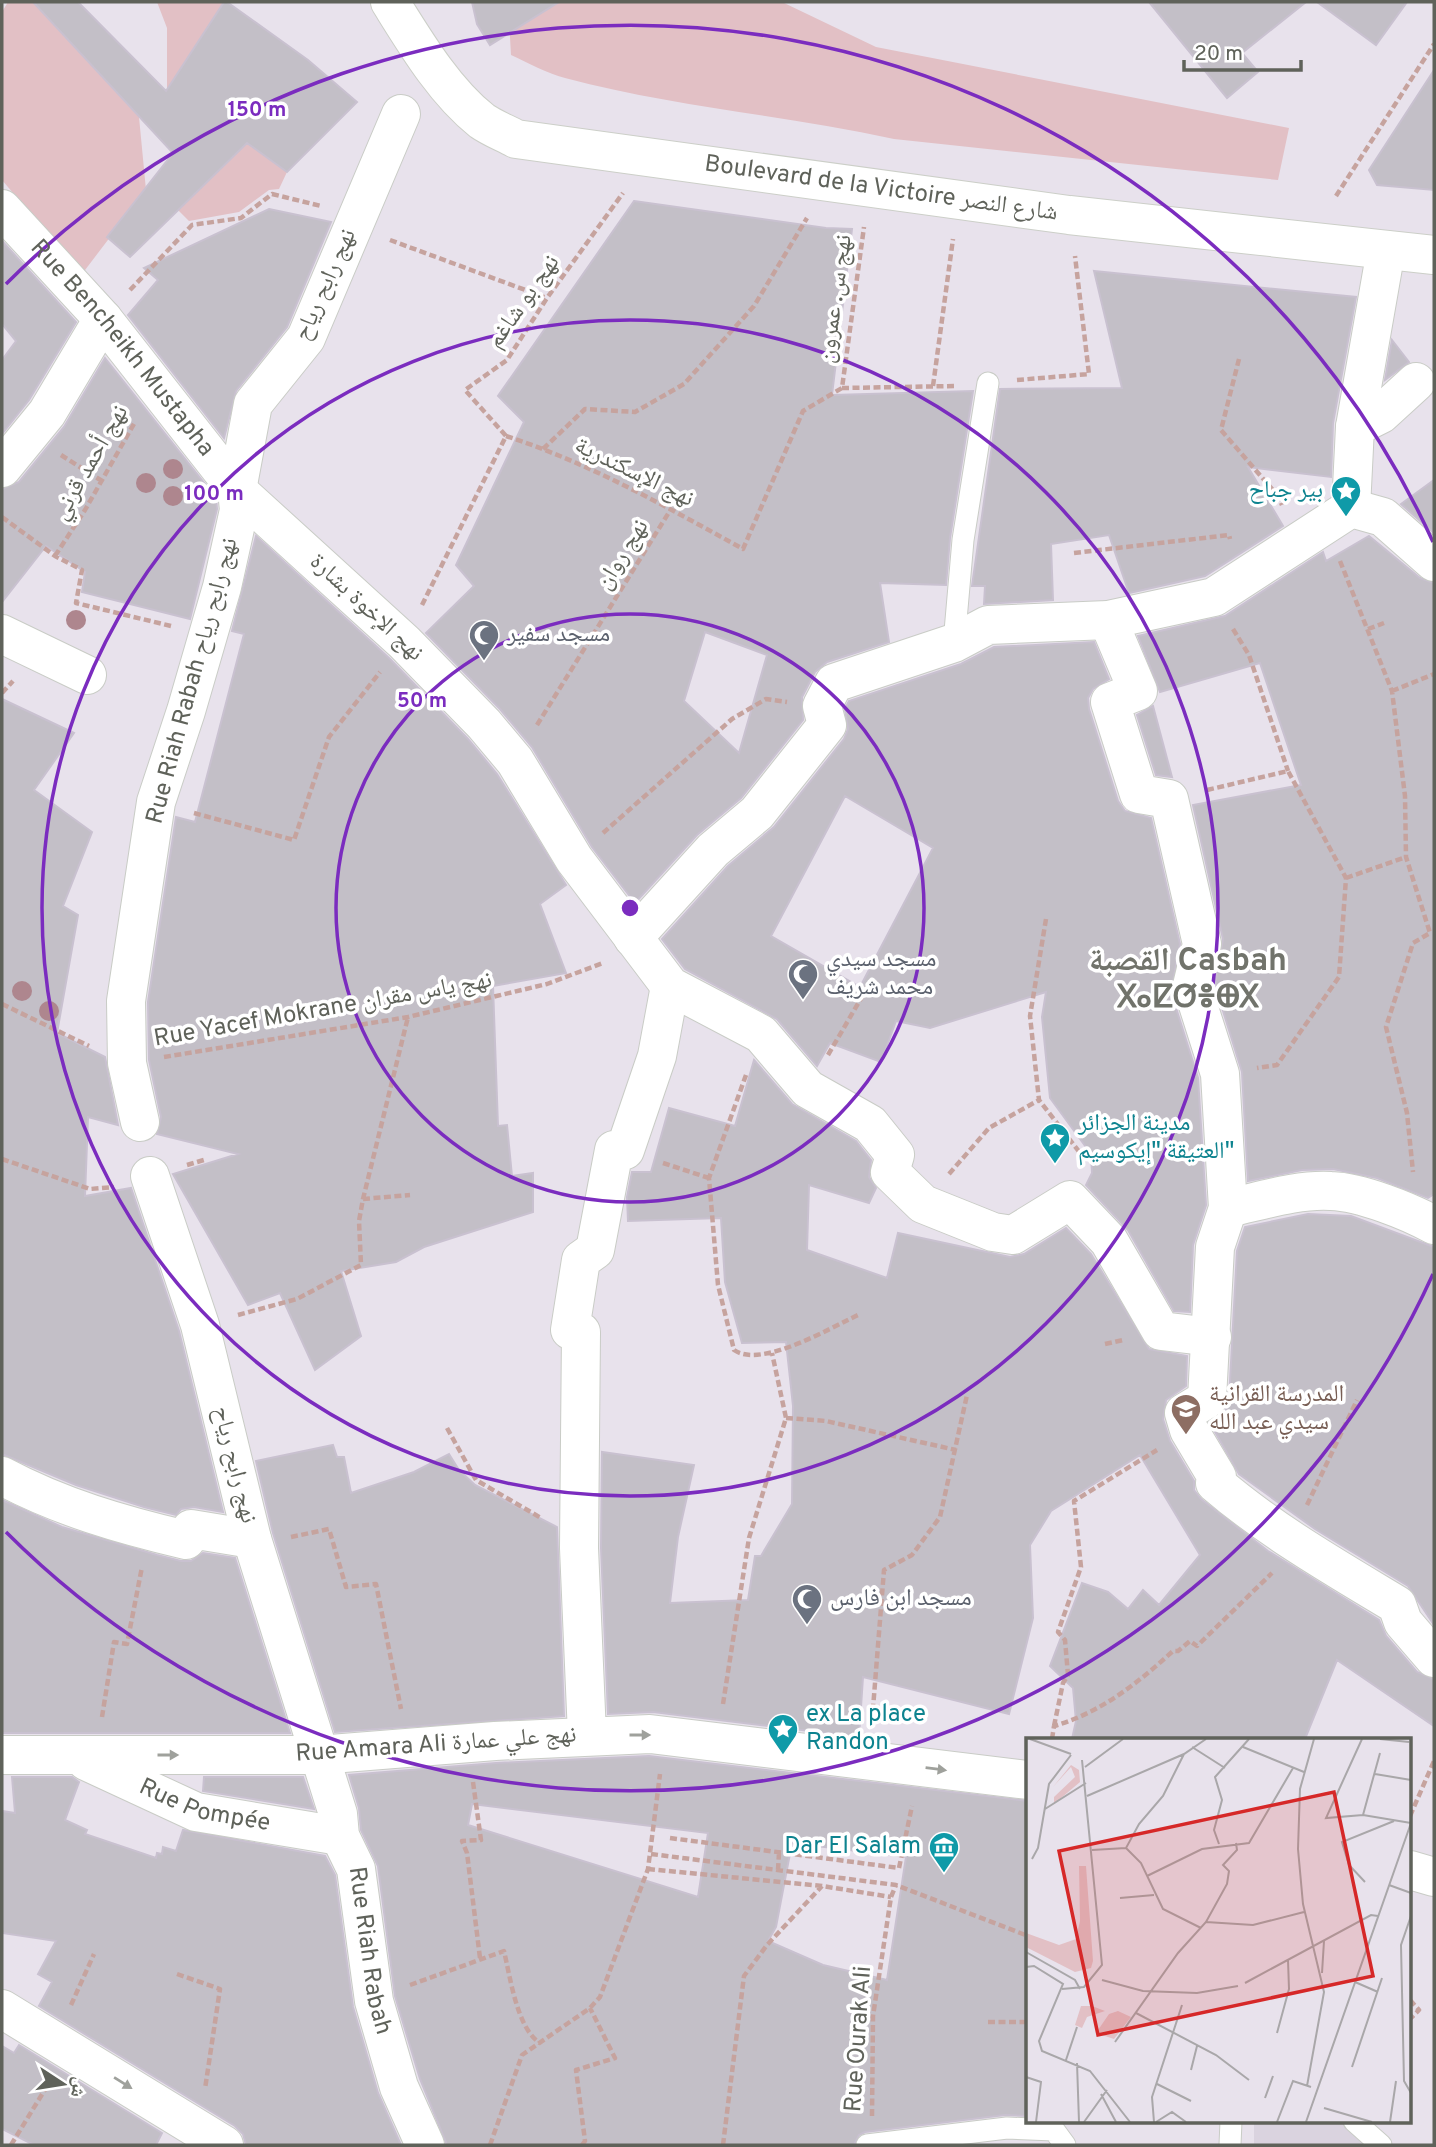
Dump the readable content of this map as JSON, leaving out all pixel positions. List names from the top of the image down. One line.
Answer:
{"streets":{"street":["Boulevard de la Victoire شارع النصر","نهج رابح رياح","Rue Bencheikh Mustapha","نهج الإخوة بشارة","Rue Riah Rabah نهج رابح رياح","Rue Amara Ali نهج علي عمارة","Rue Pompée","Rue Riah Rabah"],"path":["نهج س. عمرون","نهج بو شاغم","نهج أحمد قرني","نهج الإسكندرية","نهج روان","Rue Yacef Mokrane نهج ياس مقران","Rue Ourak Ali"]},"crossings":[["Boulevard de la Victoire شارع النصر","نهج س. عمرون"],["Boulevard de la Victoire شارع النصر","نهج بو شاغم"],["نهج رابح رياح","Rue Bencheikh Mustapha"],["نهج رابح رياح","نهج الإخوة بشارة"],["نهج رابح رياح","Rue Riah Rabah نهج رابح رياح"],["نهج رابح رياح","Rue Amara Ali نهج علي عمارة"],["نهج رابح رياح","Rue Riah Rabah"],["نهج س. عمرون","نهج الإسكندرية"],["نهج بو شاغم","نهج الإسكندرية"],["Rue Bencheikh Mustapha","نهج أحمد قرني"],["Rue Bencheikh Mustapha","نهج الإخوة بشارة"],["Rue Bencheikh Mustapha","Rue Riah Rabah نهج رابح رياح"],["نهج الإسكندرية","نهج روان"],["نهج روان","نهج الإخوة بشارة"],["نهج الإخوة بشارة","Rue Riah Rabah نهج رابح رياح"],["نهج الإخوة بشارة","Rue Yacef Mokrane نهج ياس مقران"],["Rue Riah Rabah نهج رابح رياح","Rue Yacef Mokrane نهج ياس مقران"],["Rue Amara Ali نهج علي عمارة","Rue Pompée"],["Rue Amara Ali نهج علي عمارة","Rue Riah Rabah"],["Rue Pompée","Rue Riah Rabah"]],"districts":["القصبة Casbah ⵝⴰⵇⵚⴻⴲⵝ"],"places":{"place":["بير جباح","مدينة الجزائر العتيقة \"إيكوسيم\"","ex La place Randon"],"mosque":["مسجد سفير","مسجد سيدي محمد شريف","مسجد ابن فارس"],"school or university":["المدرسة القرانية سيدي عبد الله"],"museum":["Dar El Salam"]},"scale_bar":"20 m","north":"right","rings":["150 m","100 m","50 m"]}
